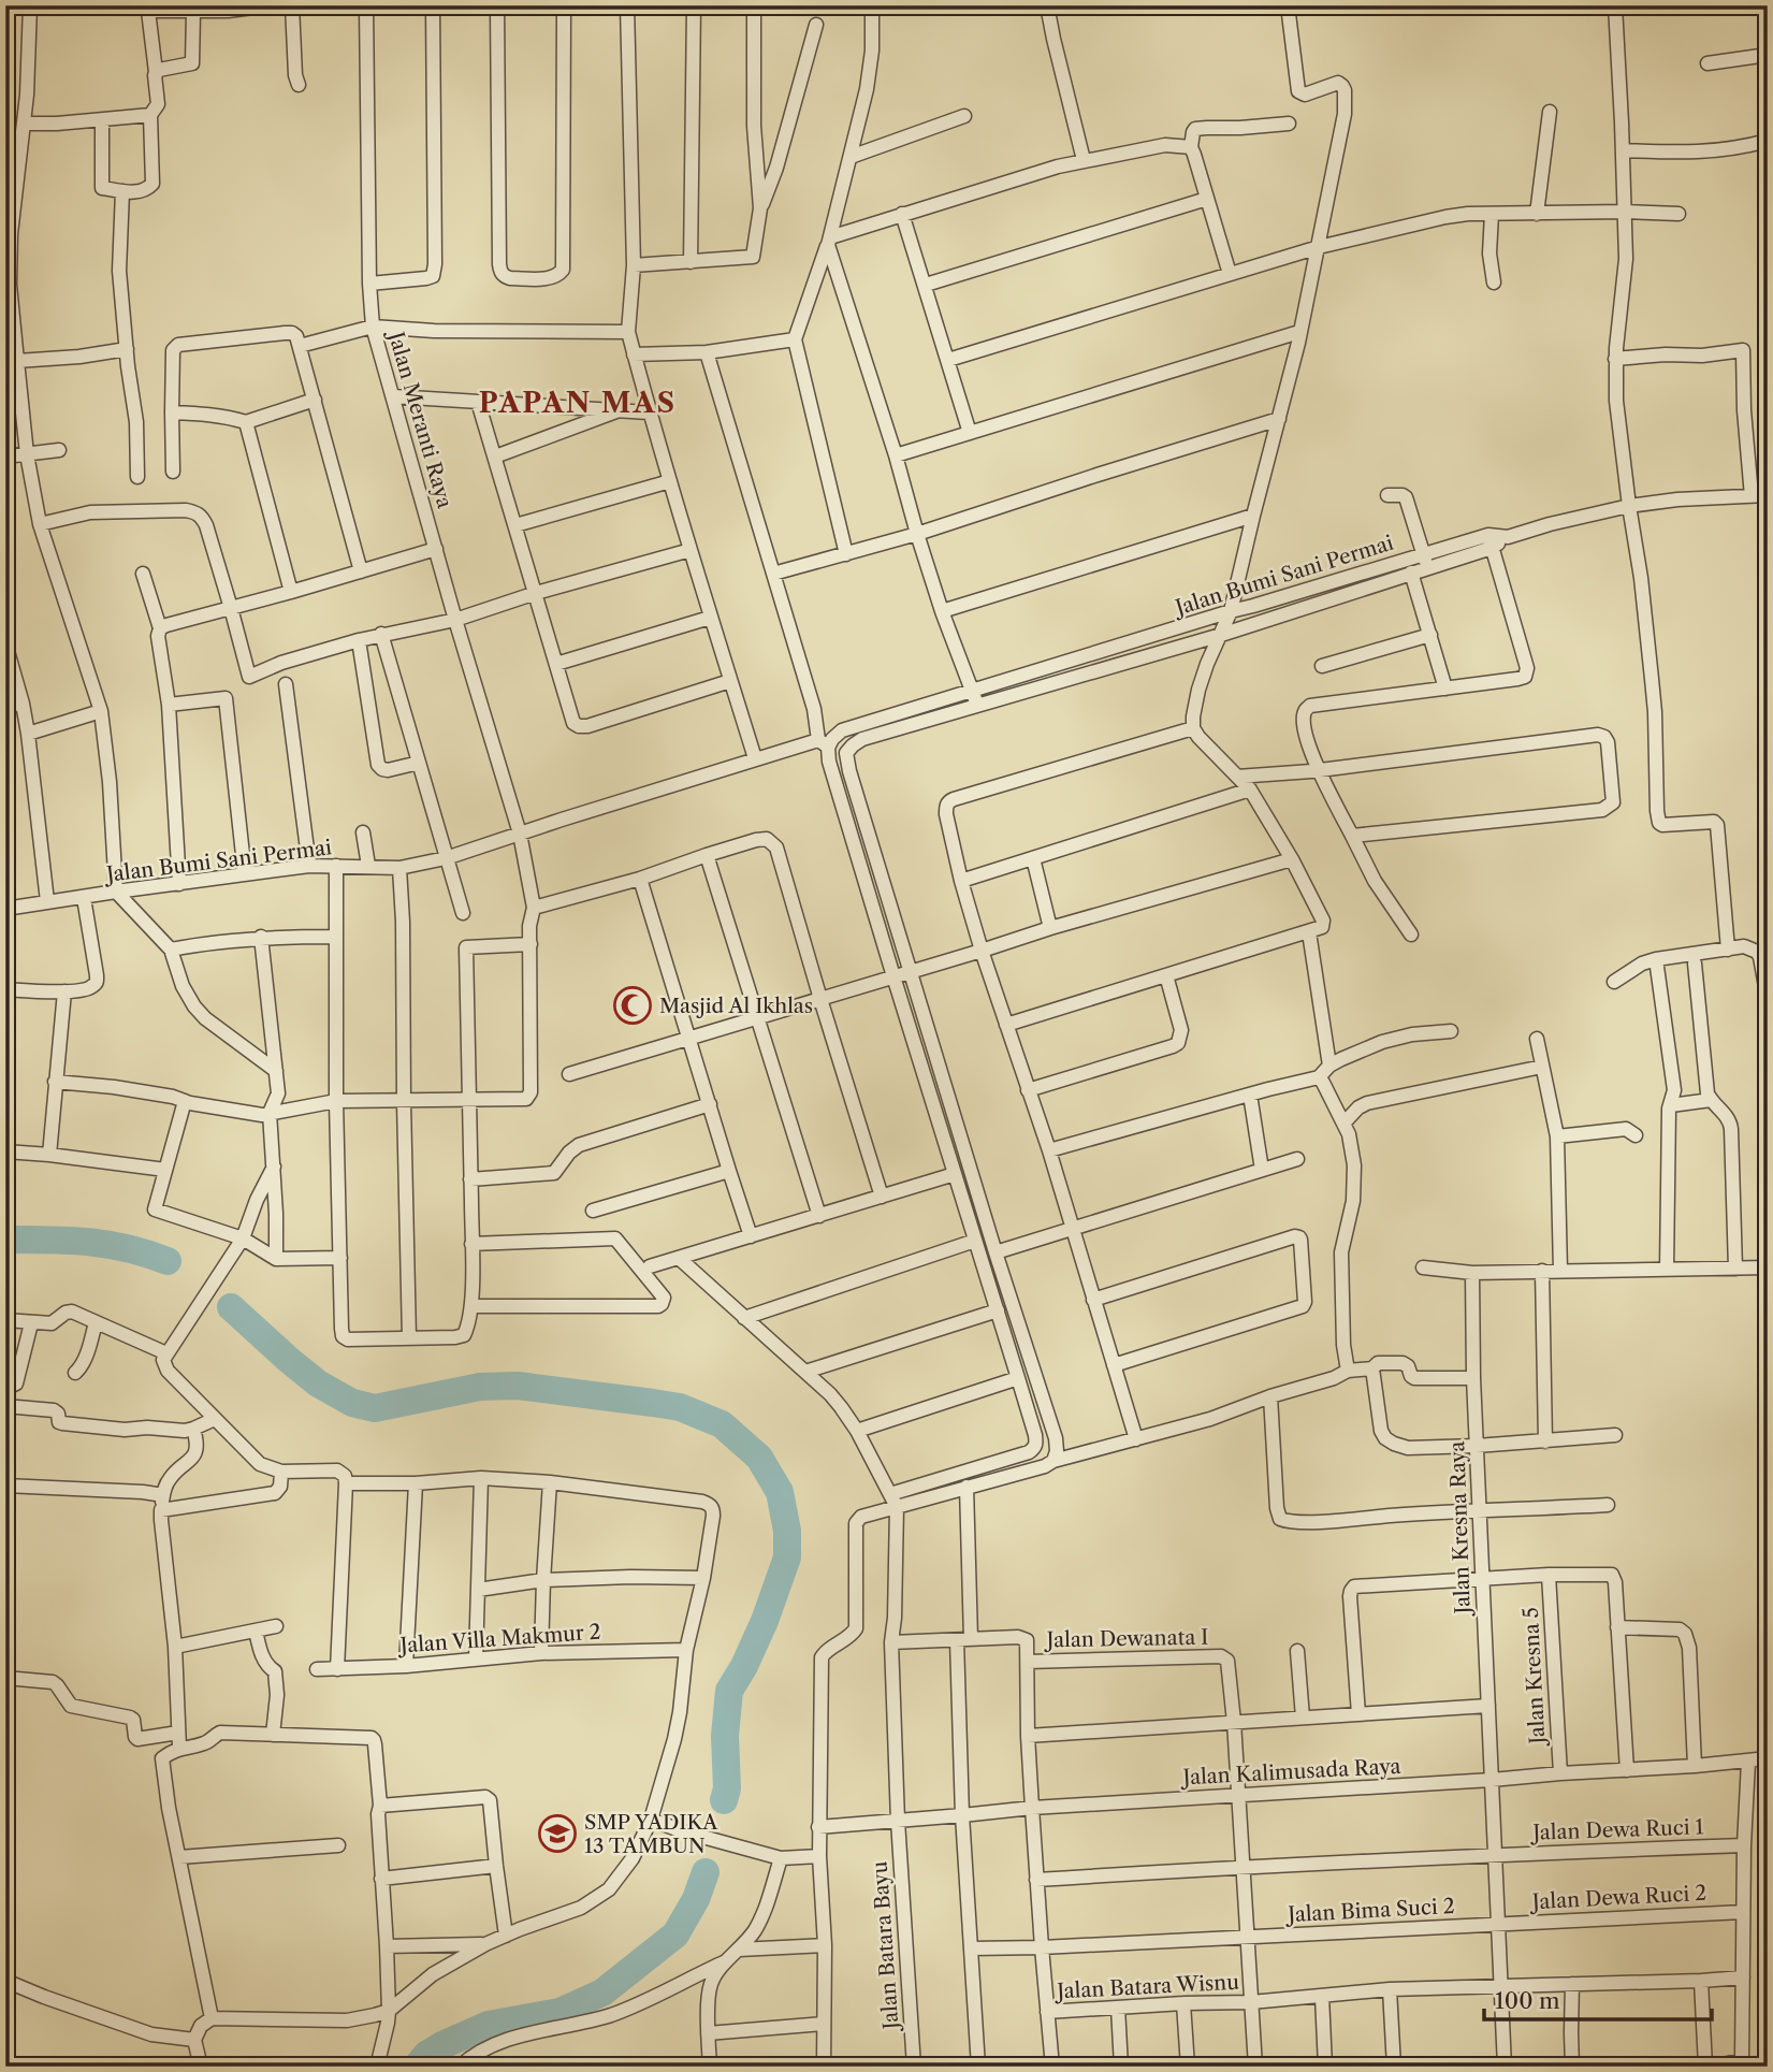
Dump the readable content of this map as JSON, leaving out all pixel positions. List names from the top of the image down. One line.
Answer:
{"streets":{"street":["Jalan Meranti Raya","Jalan Bumi Sani Permai","Jalan Kresna Raya","Jalan Villa Makmur 2","Jalan Dewanata I","Jalan Kresna 5","Jalan Kalimusada Raya","Jalan Dewa Ruci 1","Jalan Dewa Ruci 2","Jalan Bima Suci 2","Jalan Batara Bayu","Jalan Batara Wisnu"]},"crossings":[["Jalan Meranti Raya","Jalan Bumi Sani Permai"],["Jalan Kresna Raya","Jalan Kalimusada Raya"],["Jalan Kresna Raya","Jalan Dewa Ruci 1"],["Jalan Kresna Raya","Jalan Dewa Ruci 2"],["Jalan Kresna Raya","Jalan Bima Suci 2"],["Jalan Kresna Raya","Jalan Batara Wisnu"],["Jalan Dewanata I","Jalan Kalimusada Raya"],["Jalan Dewanata I","Jalan Dewa Ruci 1"],["Jalan Dewanata I","Jalan Bima Suci 2"],["Jalan Dewanata I","Jalan Batara Wisnu"],["Jalan Kresna 5","Jalan Kalimusada Raya"],["Jalan Kalimusada Raya","Jalan Batara Bayu"],["Jalan Dewa Ruci 2","Jalan Bima Suci 2"]],"districts":["PAPAN MAS"],"places":{"mosque":["Masjid Al Ikhlas"],"school or university":["SMP YADIKA 13 TAMBUN"]},"scale_bar":"100 m"}
